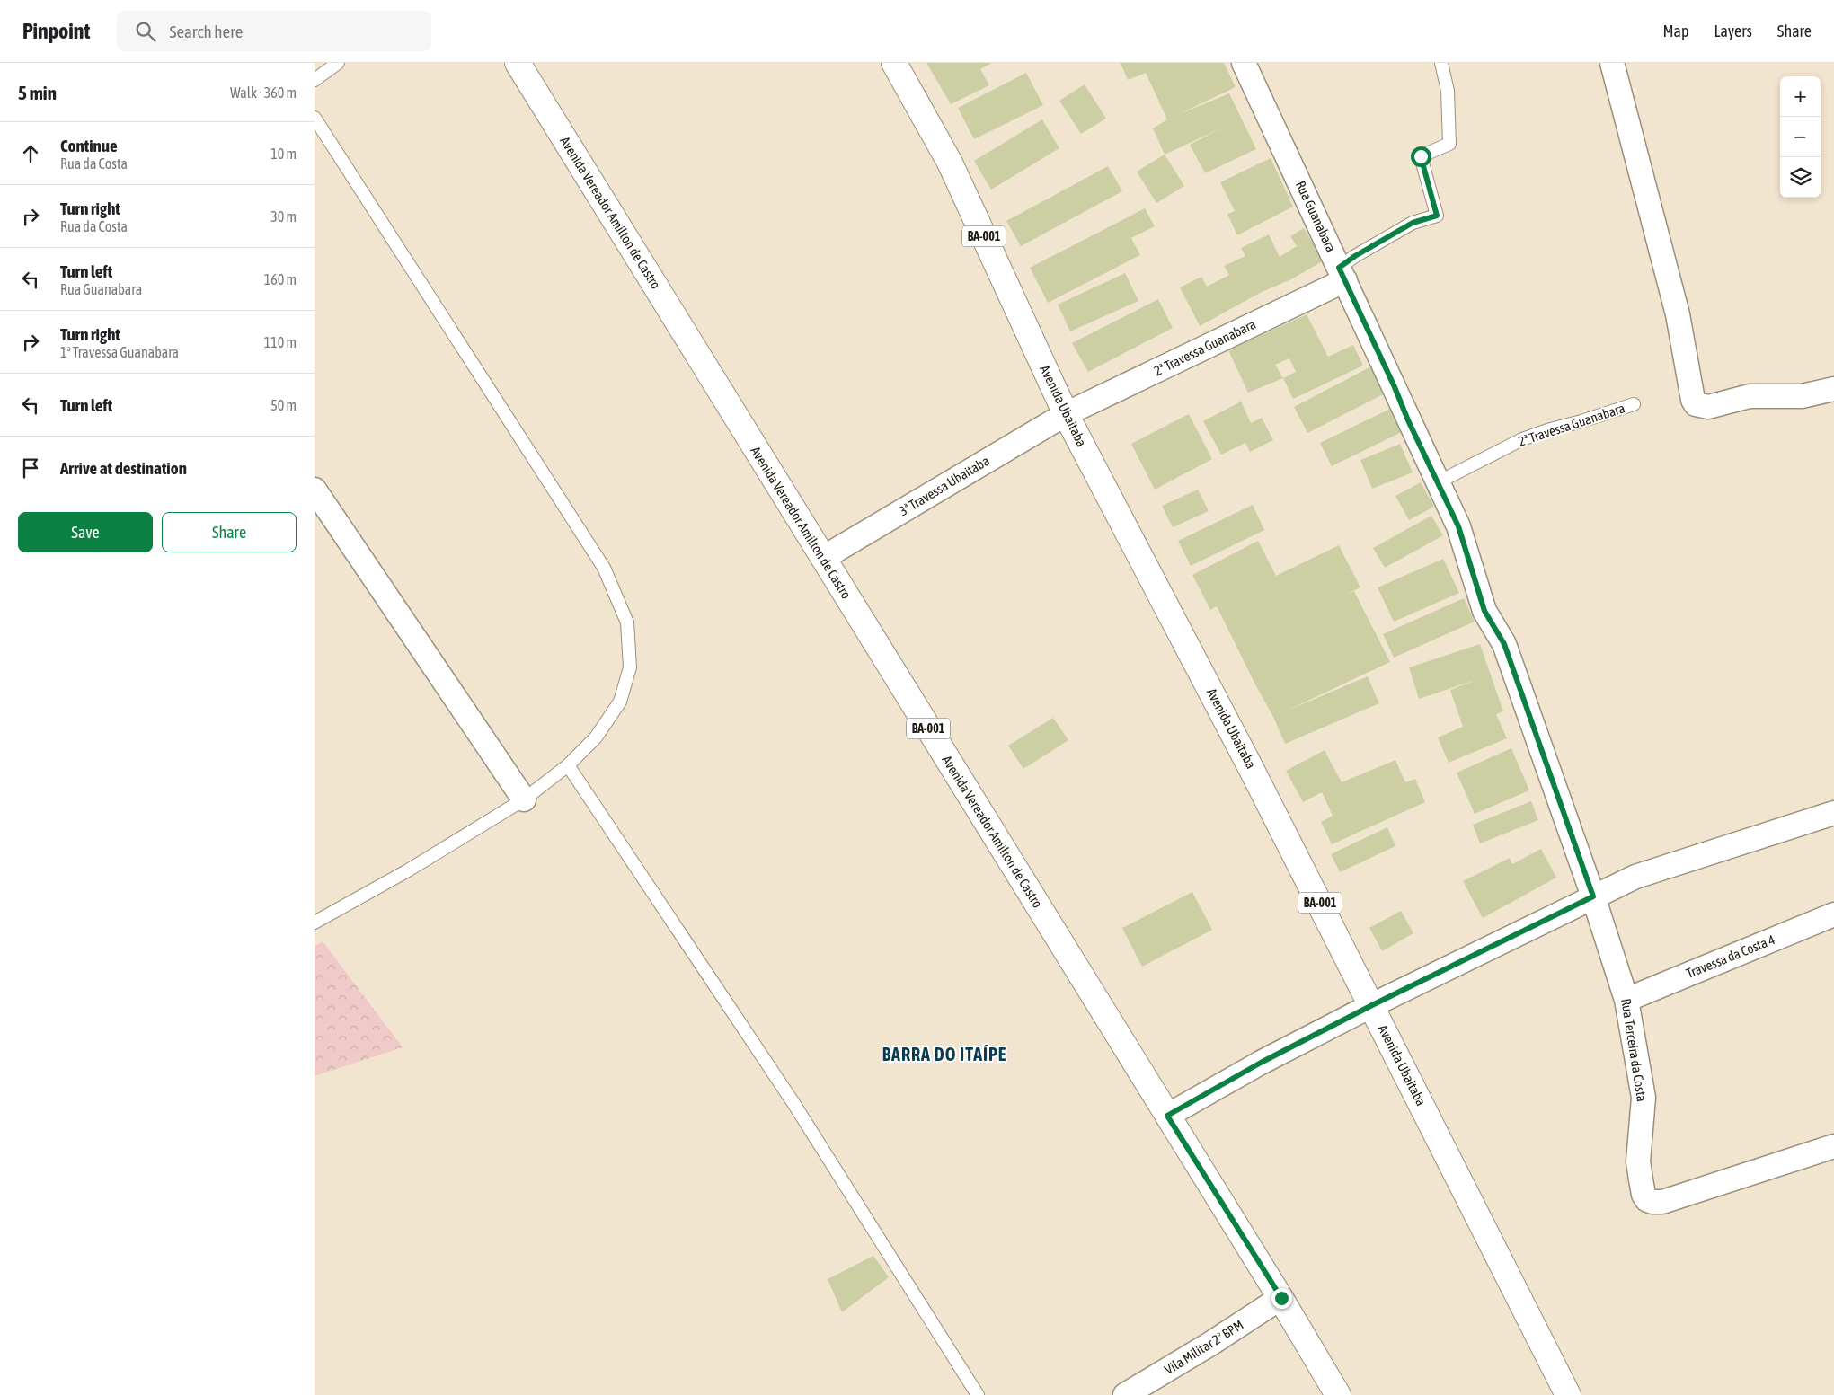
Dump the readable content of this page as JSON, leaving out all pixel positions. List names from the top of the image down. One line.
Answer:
{"streets":{"main road":["Avenida Vereador Amilton de Castro","BA-001","Avenida Ubaitaba"],"street":["Rua Guanabara","2ª Travessa Guanabara","3ª Travessa Ubaitaba","Travessa da Costa 4","Rua Terceira da Costa","Vila Militar 2º BPM"]},"crossings":[["Avenida Vereador Amilton de Castro","3ª Travessa Ubaitaba"],["Avenida Vereador Amilton de Castro","Vila Militar 2º BPM"],["Rua Guanabara","2ª Travessa Guanabara"],["Rua Guanabara","Rua Terceira da Costa"],["2ª Travessa Guanabara","Avenida Ubaitaba"],["2ª Travessa Guanabara","3ª Travessa Ubaitaba"],["Avenida Ubaitaba","3ª Travessa Ubaitaba"],["Travessa da Costa 4","Rua Terceira da Costa"]],"districts":["BARRA DO ITAÍPE"],"page":{"header":"Pinpoint","search":"Search here","nav":["Map","Layers","Share"],"heading":["5 min","Walk · 360 m"],"map_buttons":["+","−"],"list":[["Continue","Rua da Costa","10 m"],["Turn right","Rua da Costa","30 m"],["Turn left","Rua Guanabara","160 m"],["Turn right","1ª Travessa Guanabara","110 m"],["Turn left","50 m"],"Arrive at destination"],"buttons":["Save","Share"]}}
